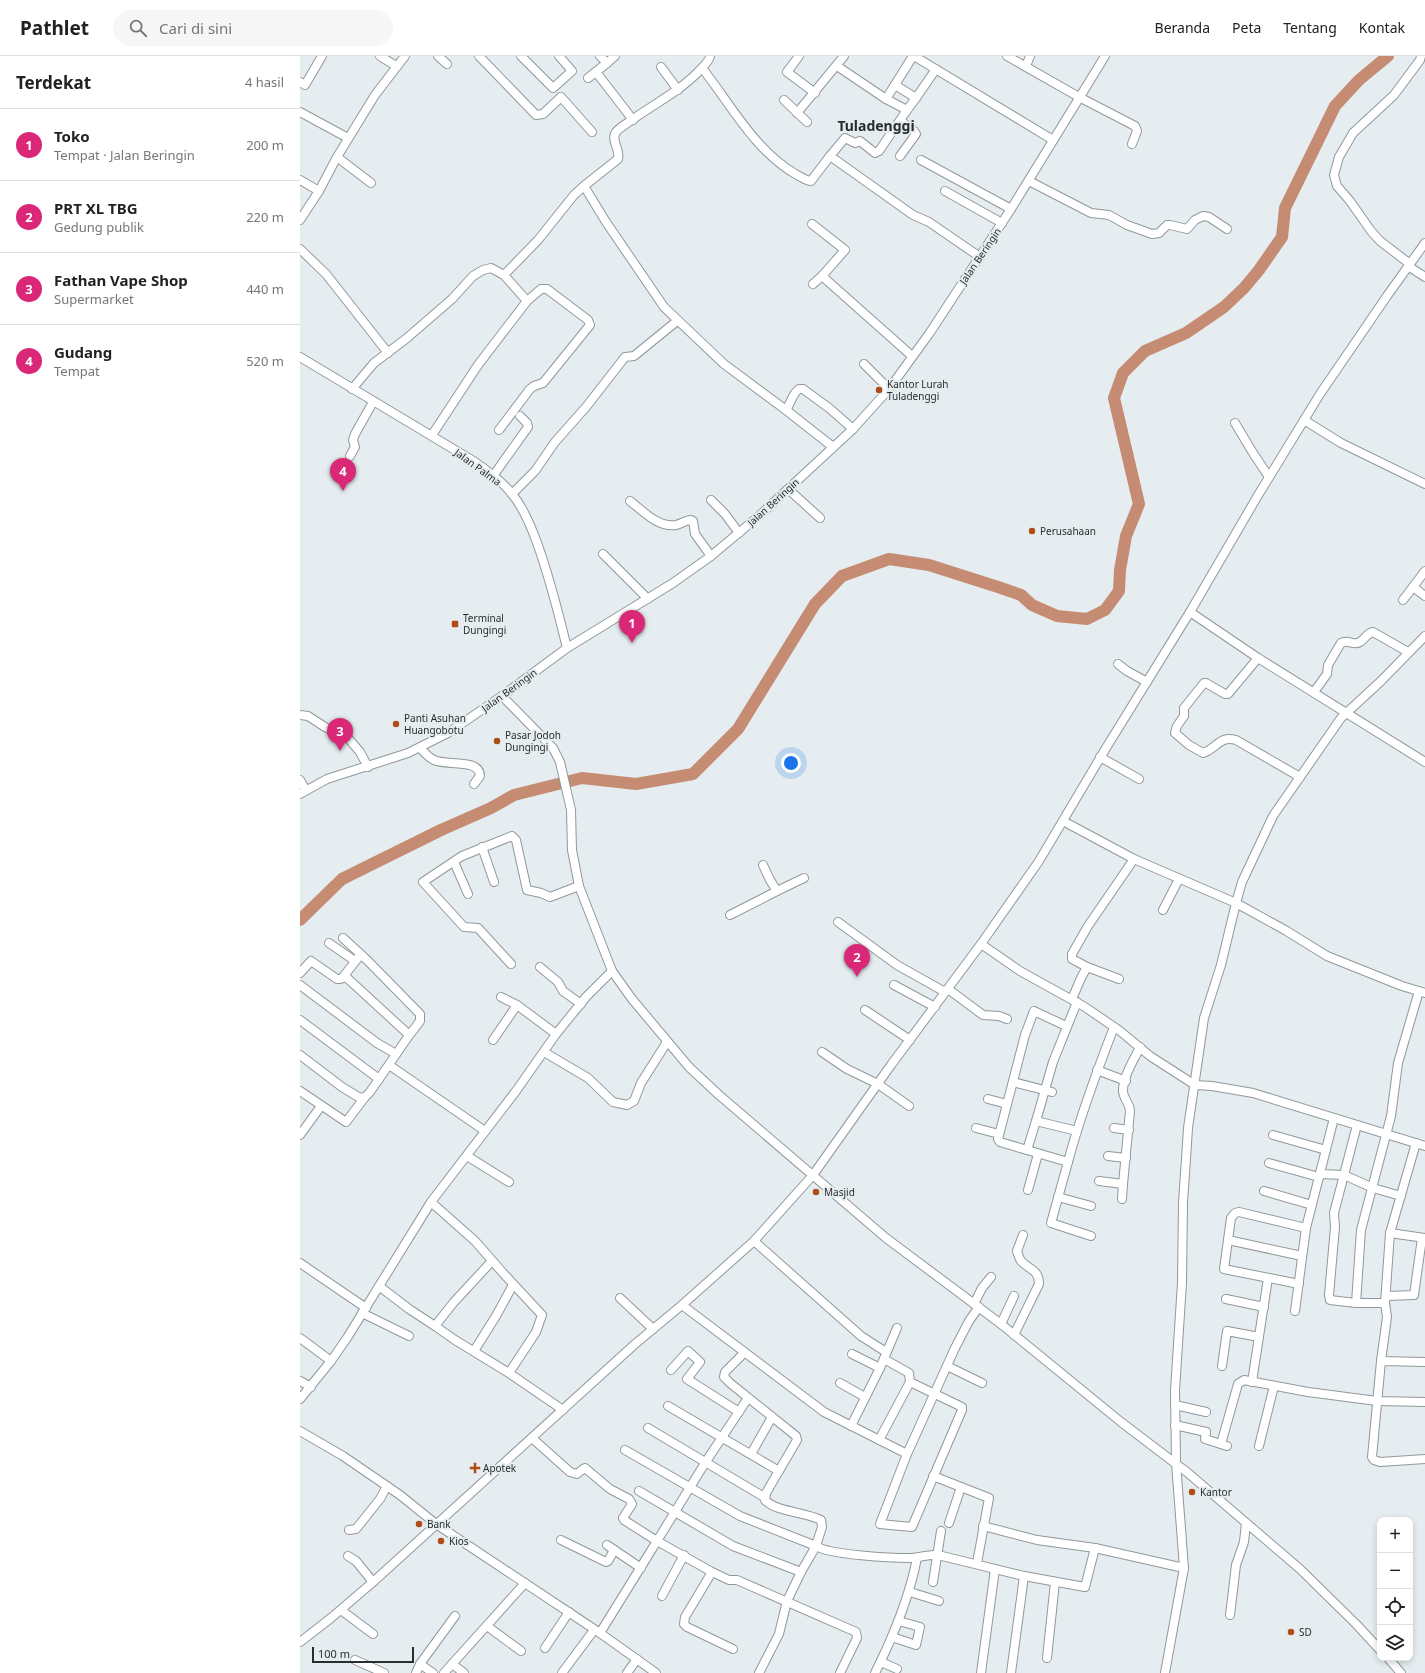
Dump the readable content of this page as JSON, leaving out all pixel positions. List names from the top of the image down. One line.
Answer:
{"streets":{"street":["Jalan Beringin","Jalan Palma"]},"crossings":[["Jalan Beringin","Jalan Palma"]],"districts":["Tuladenggi"],"places":{"other":["Kantor Lurah Tuladenggi","Perusahaan","Panti Asuhan Huangobotu","Pasar Jodoh Dungingi","Masjid","Kantor","Bank","Kios","SD"],"transit":["Terminal Dungingi"],"health":["Apotek"]},"scale_bar":"100 m","page":{"header":"Pathlet","search":"Cari di sini","nav":["Beranda","Peta","Tentang","Kontak"],"heading":["Terdekat","4 hasil"],"list":[{"mark":"1","name":"Toko","note":"Tempat · Jalan Beringin","value":"200 m"},{"mark":"2","name":"PRT XL TBG","note":"Gedung publik","value":"220 m"},{"mark":"3","name":"Fathan Vape Shop","note":"Supermarket","value":"440 m"},{"mark":"4","name":"Gudang","note":"Tempat","value":"520 m"}],"pins":["4","1","3","2"],"map_buttons":["+","−"],"scale":"100 m"}}
